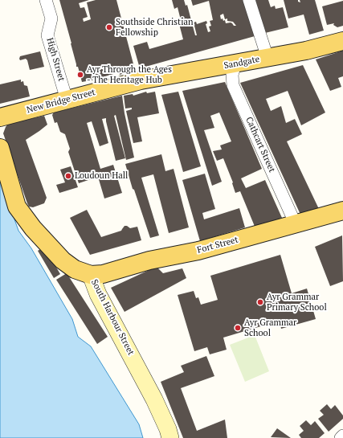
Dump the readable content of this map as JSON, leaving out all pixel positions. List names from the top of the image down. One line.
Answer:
{"streets":{"main road":["Sandgate","New Bridge Street","Fort Street","South Harbour Street"],"street":["High Street","Cathcart Street"]},"crossings":[["High Street","New Bridge Street"],["Sandgate","New Bridge Street"],["Sandgate","Cathcart Street"],["Cathcart Street","Fort Street"],["Fort Street","South Harbour Street"]],"places":["Southside Christian Fellowship","Ayr Through the Ages - The Heritage Hub","Loudoun Hall","Ayr Grammar Primary School","Ayr Grammar School"]}
